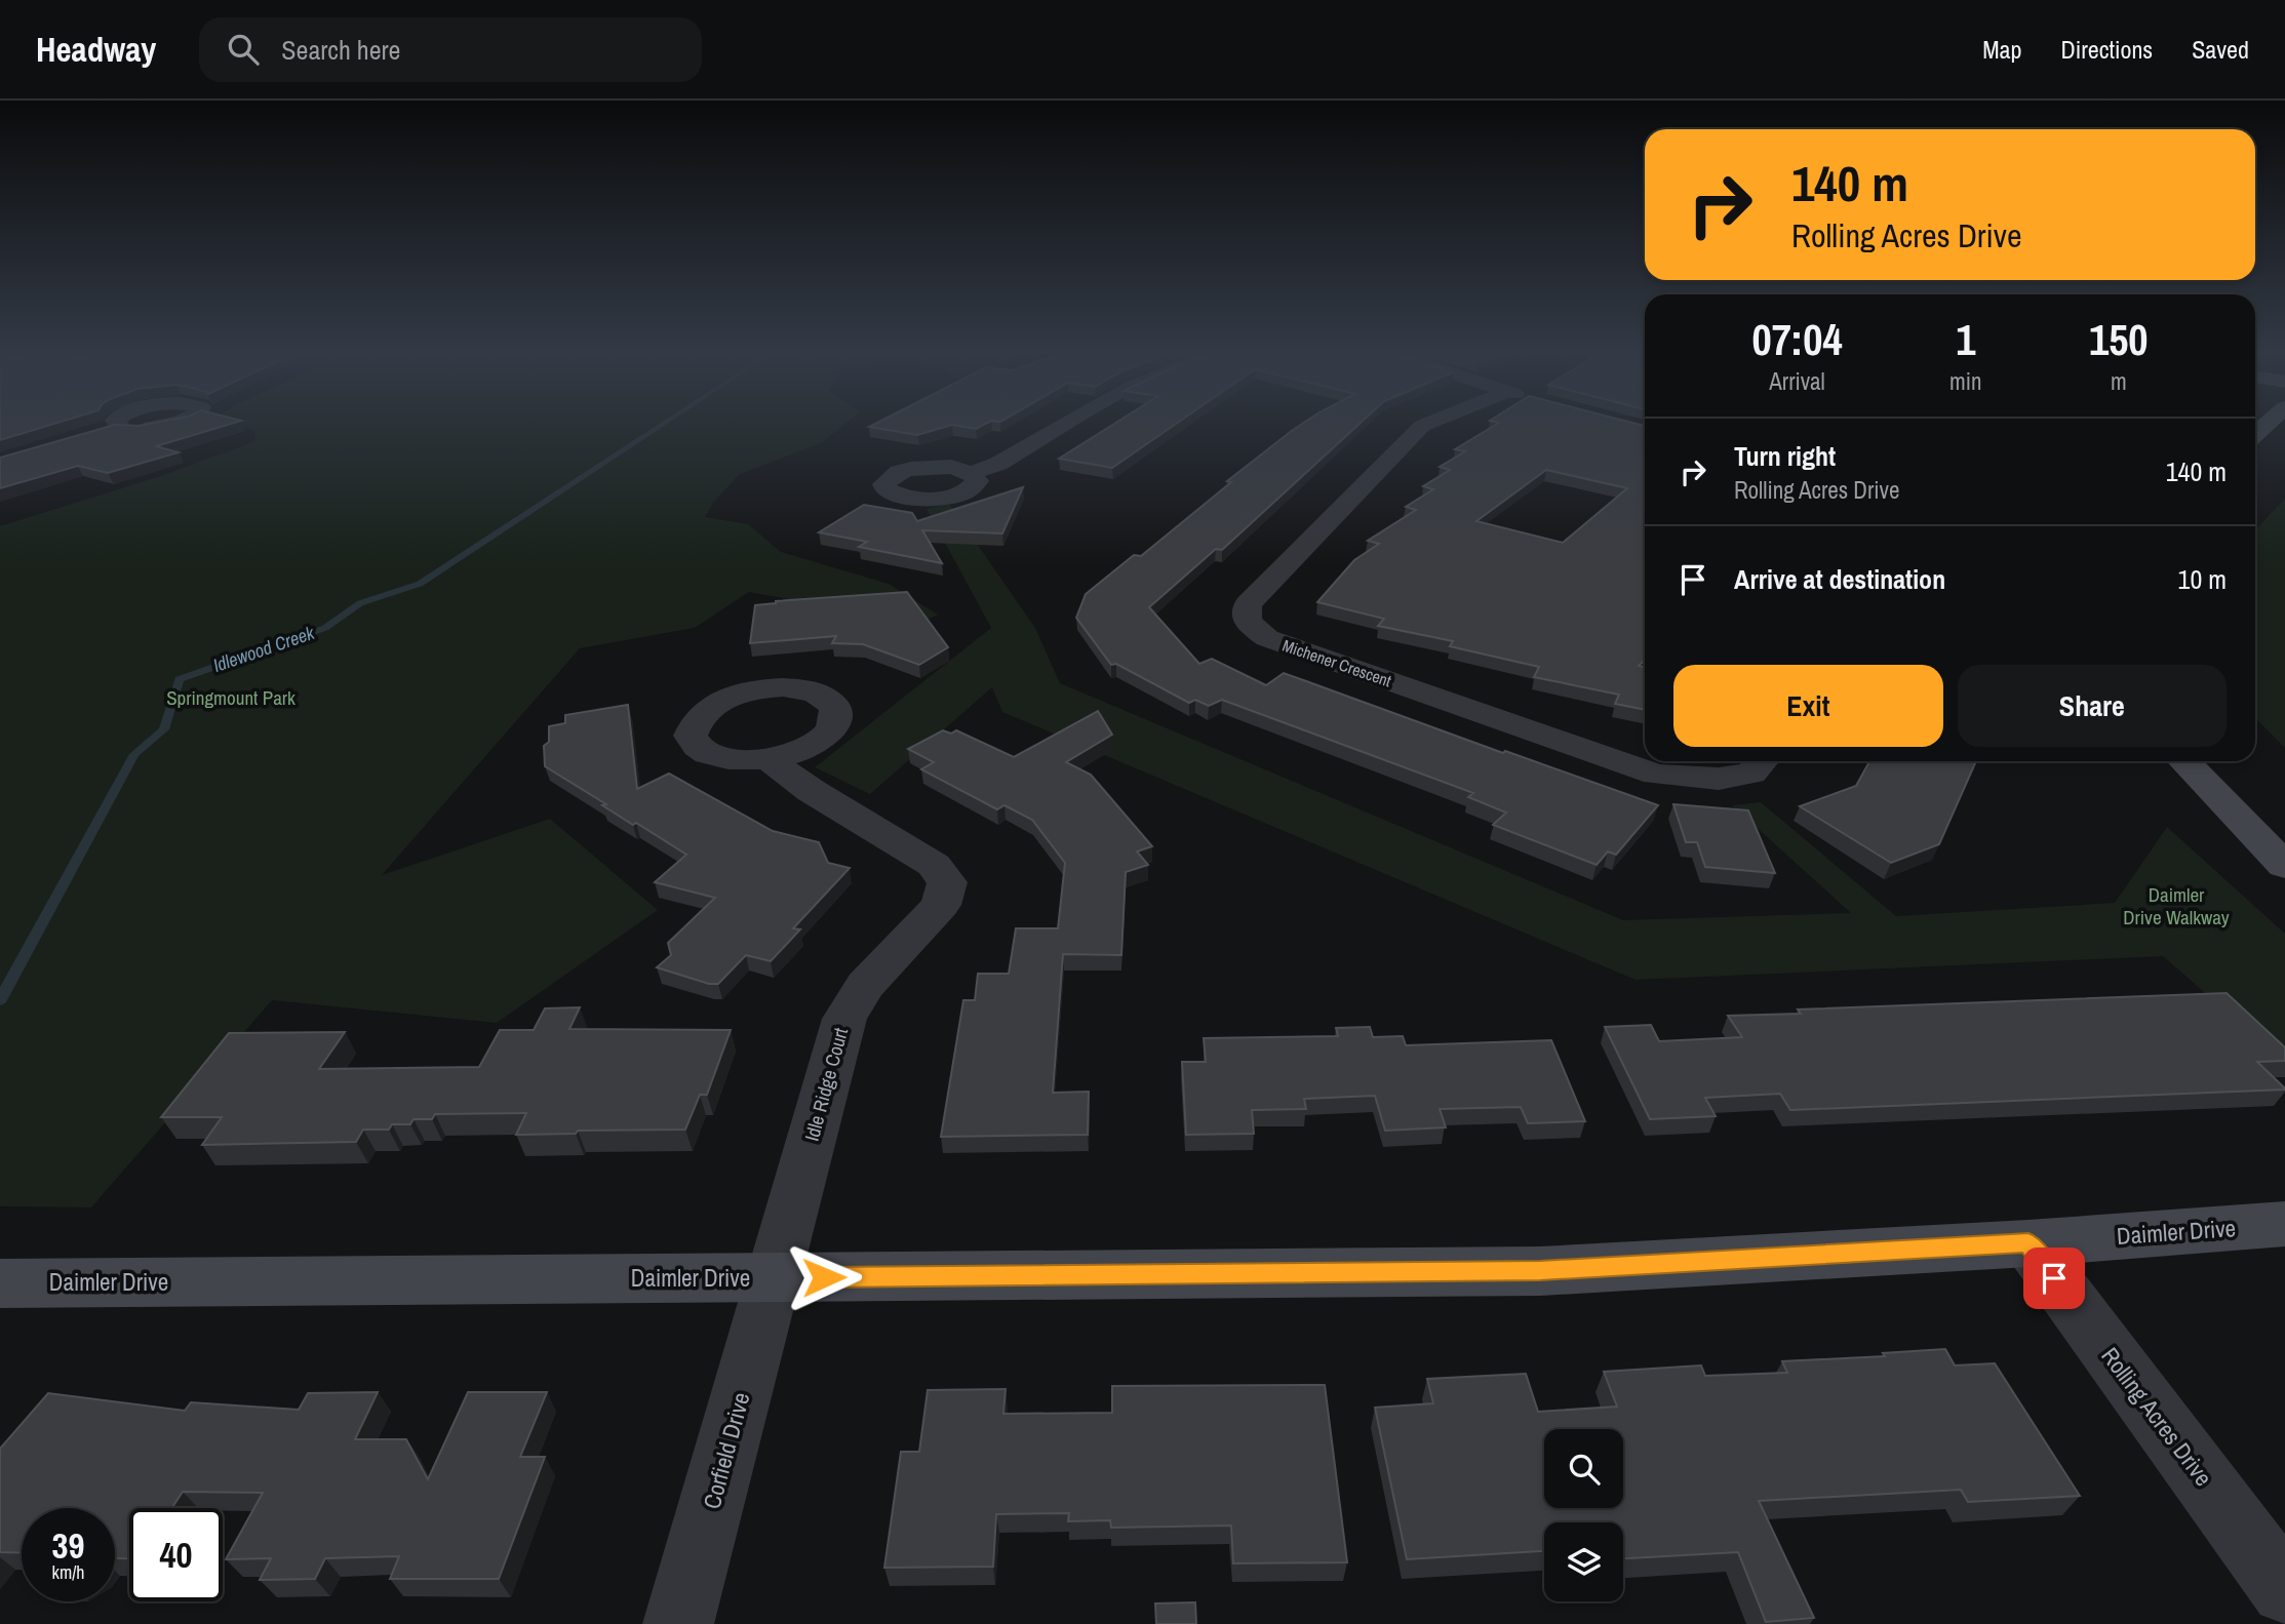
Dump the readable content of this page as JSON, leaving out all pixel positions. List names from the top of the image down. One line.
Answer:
{"streets":{"street":["Michener Crescent","Idle Ridge Court","Daimler Drive","Rolling Acres Drive","Corfield Drive"]},"crossings":[["Idle Ridge Court","Daimler Drive"],["Idle Ridge Court","Corfield Drive"],["Daimler Drive","Rolling Acres Drive"],["Daimler Drive","Corfield Drive"]],"water":["Idlewood Creek"],"parks":["Springmount Park","Daimler Drive Walkway"],"page":{"header":"Headway","search":"Search here","nav":["Map","Directions","Saved"],"turn":["140 m","Rolling Acres Drive"],"eta":["07:04","Arrival","1","min","150","m"],"list":[{"name":"Turn right","note":"Rolling Acres Drive","value":"140 m"},{"name":"Arrive at destination","value":"10 m"}],"buttons":["Exit","Share"],"speed":"39 km/h","limit":"40"}}
